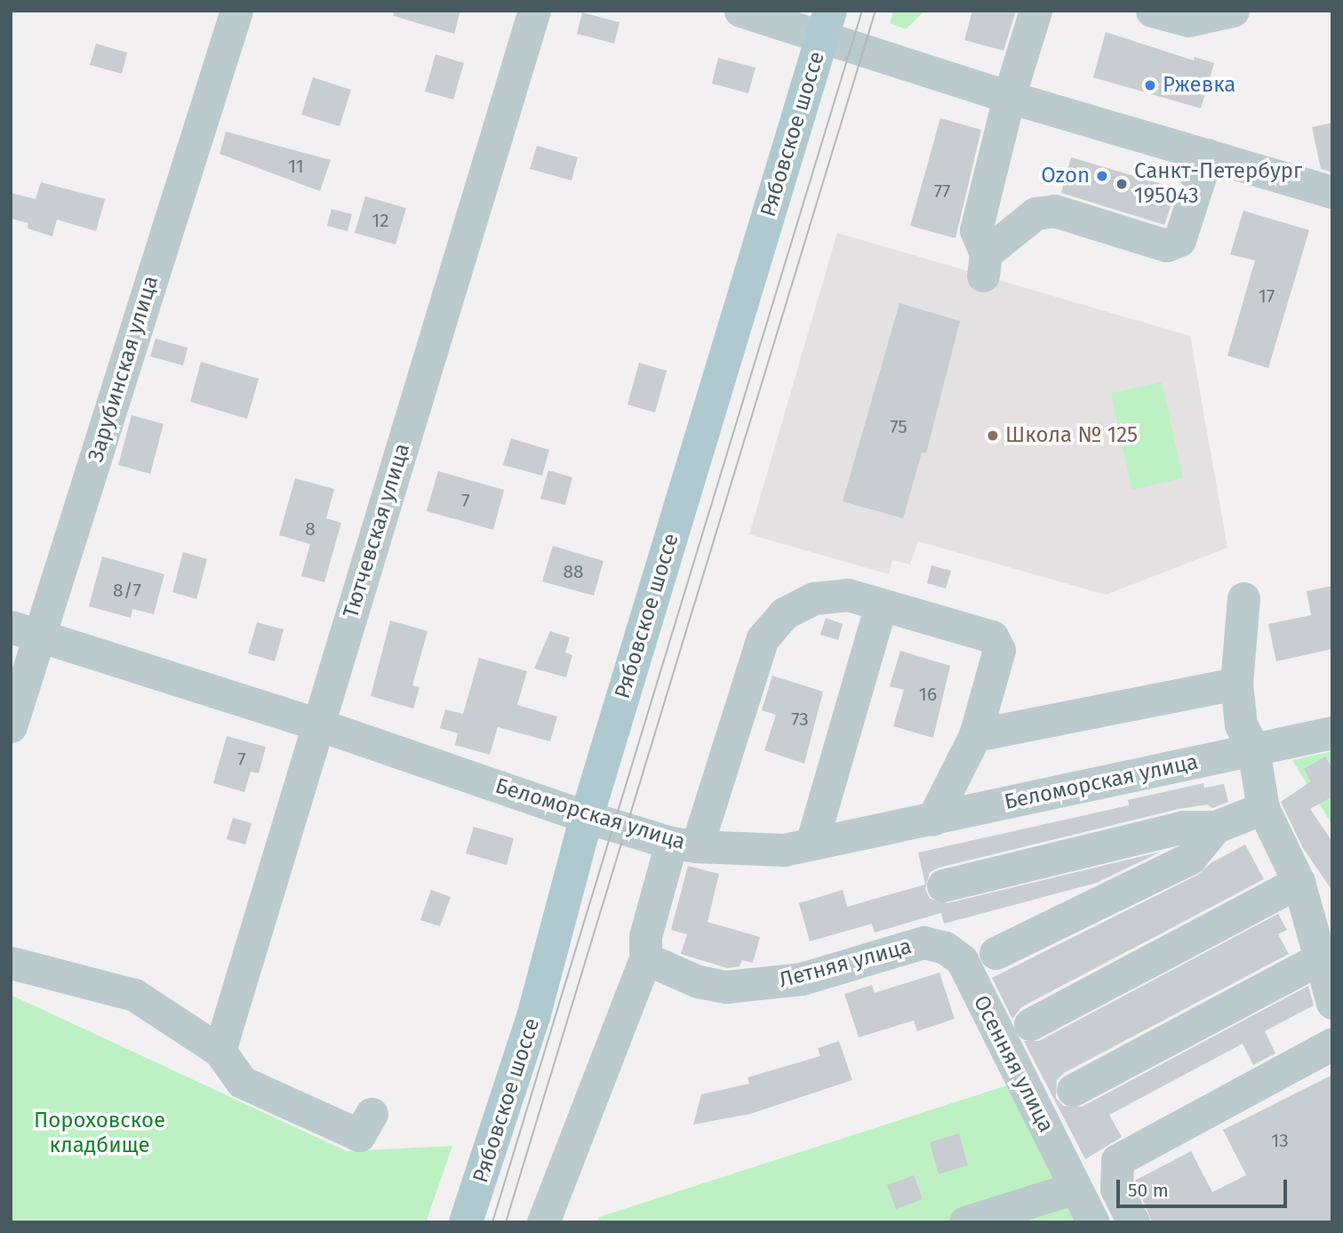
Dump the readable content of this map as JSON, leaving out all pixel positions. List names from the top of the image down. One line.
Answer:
{"streets":{"main road":["Рябовское шоссе"],"street":["Зарубинская улица","Тютчевская улица","Беломорская улица","Летняя улица","Осенняя улица"]},"crossings":[["Рябовское шоссе","Беломорская улица"],["Зарубинская улица","Беломорская улица"],["Тютчевская улица","Беломорская улица"],["Летняя улица","Осенняя улица"]],"parks":["Пороховское кладбище"],"places":["Ржевка","Ozon","Санкт-Петербург 195043","Школа № 125"],"house_numbers":["11","77","12","17","75","7","8","88","8/7","16","73","7","13"],"scale_bar":"50 m"}
